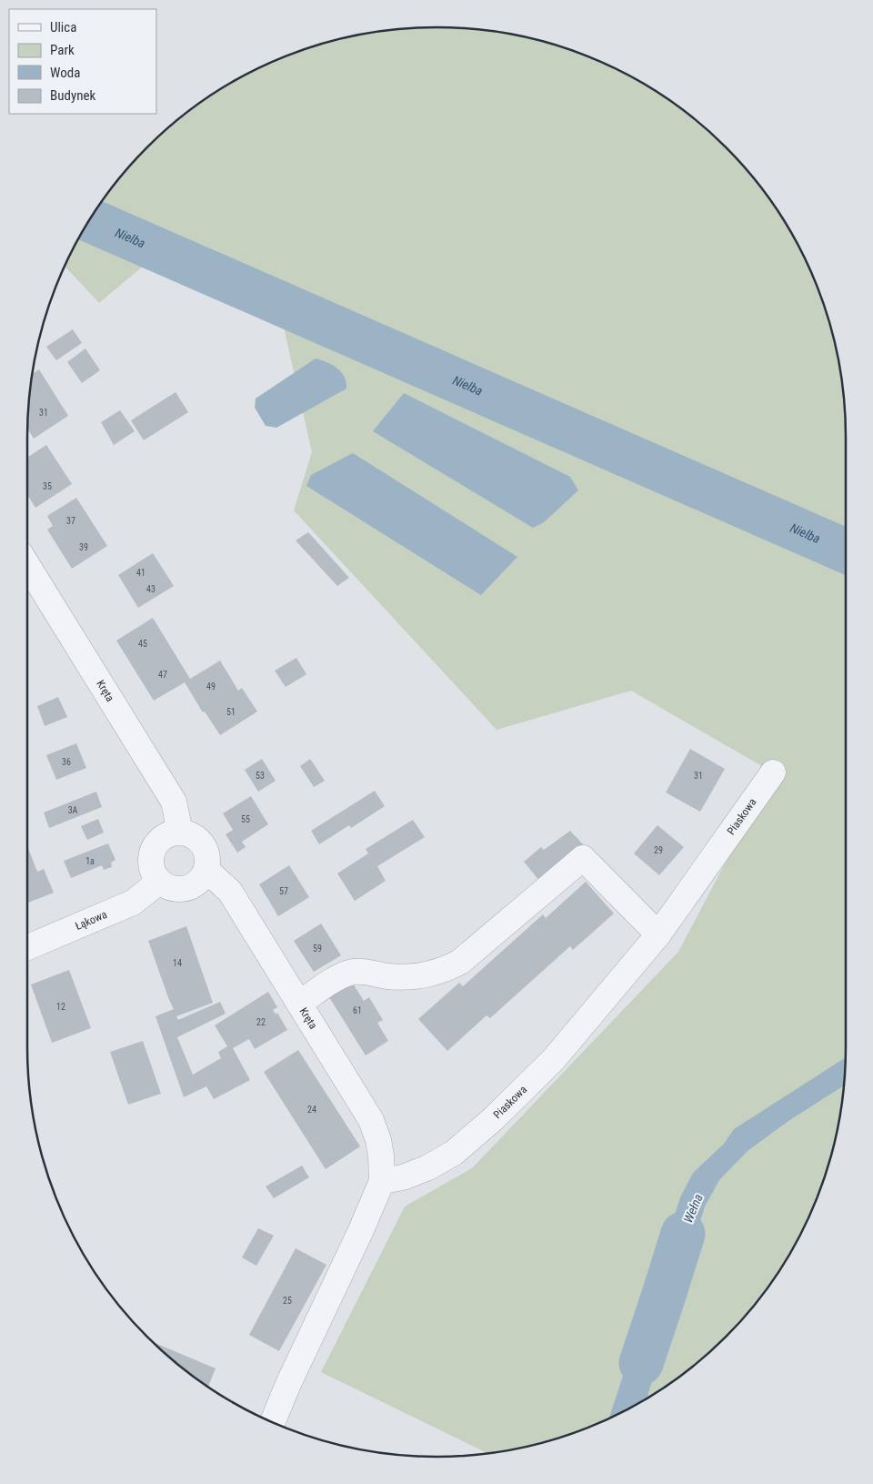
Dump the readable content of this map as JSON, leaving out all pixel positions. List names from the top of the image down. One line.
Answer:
{"streets":{"street":["Kręta","Piaskowa","Łąkowa"]},"crossings":[["Kręta","Piaskowa"],["Kręta","Łąkowa"]],"water":["Nielba","Wełna"],"house_numbers":["31","35","37","39","41","43","45","47","49","51","36","53","31","3A","55","29","1a","57","59","14","12","61","22","24","25"],"legend":["Ulica","Park","Woda","Budynek"]}
